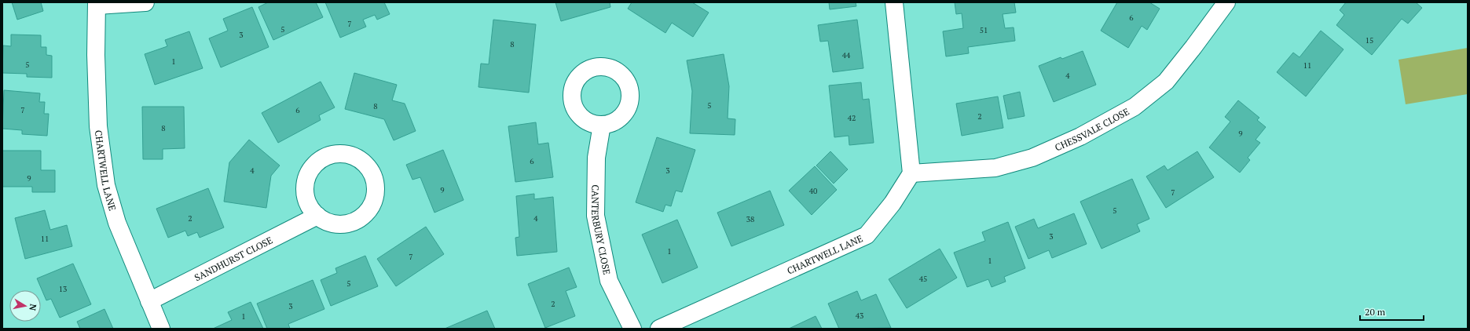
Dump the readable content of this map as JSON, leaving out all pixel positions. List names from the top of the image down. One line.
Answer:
{"streets":{"street":["CHESSVALE CLOSE","CHARTWELL LANE","CANTERBURY CLOSE","SANDHURST CLOSE"]},"crossings":[["CHESSVALE CLOSE","CHARTWELL LANE"],["CHARTWELL LANE","SANDHURST CLOSE"]],"house_numbers":["6","7","5","51","3","15","8","44","1","5","11","4","5","8","7","6","2","42","8","9","6","4","3","9","9","40","7","5","2","4","38","3","11","1","7","1","45","5","13","2","3","43","1"],"scale_bar":"20 m","north":"right"}
